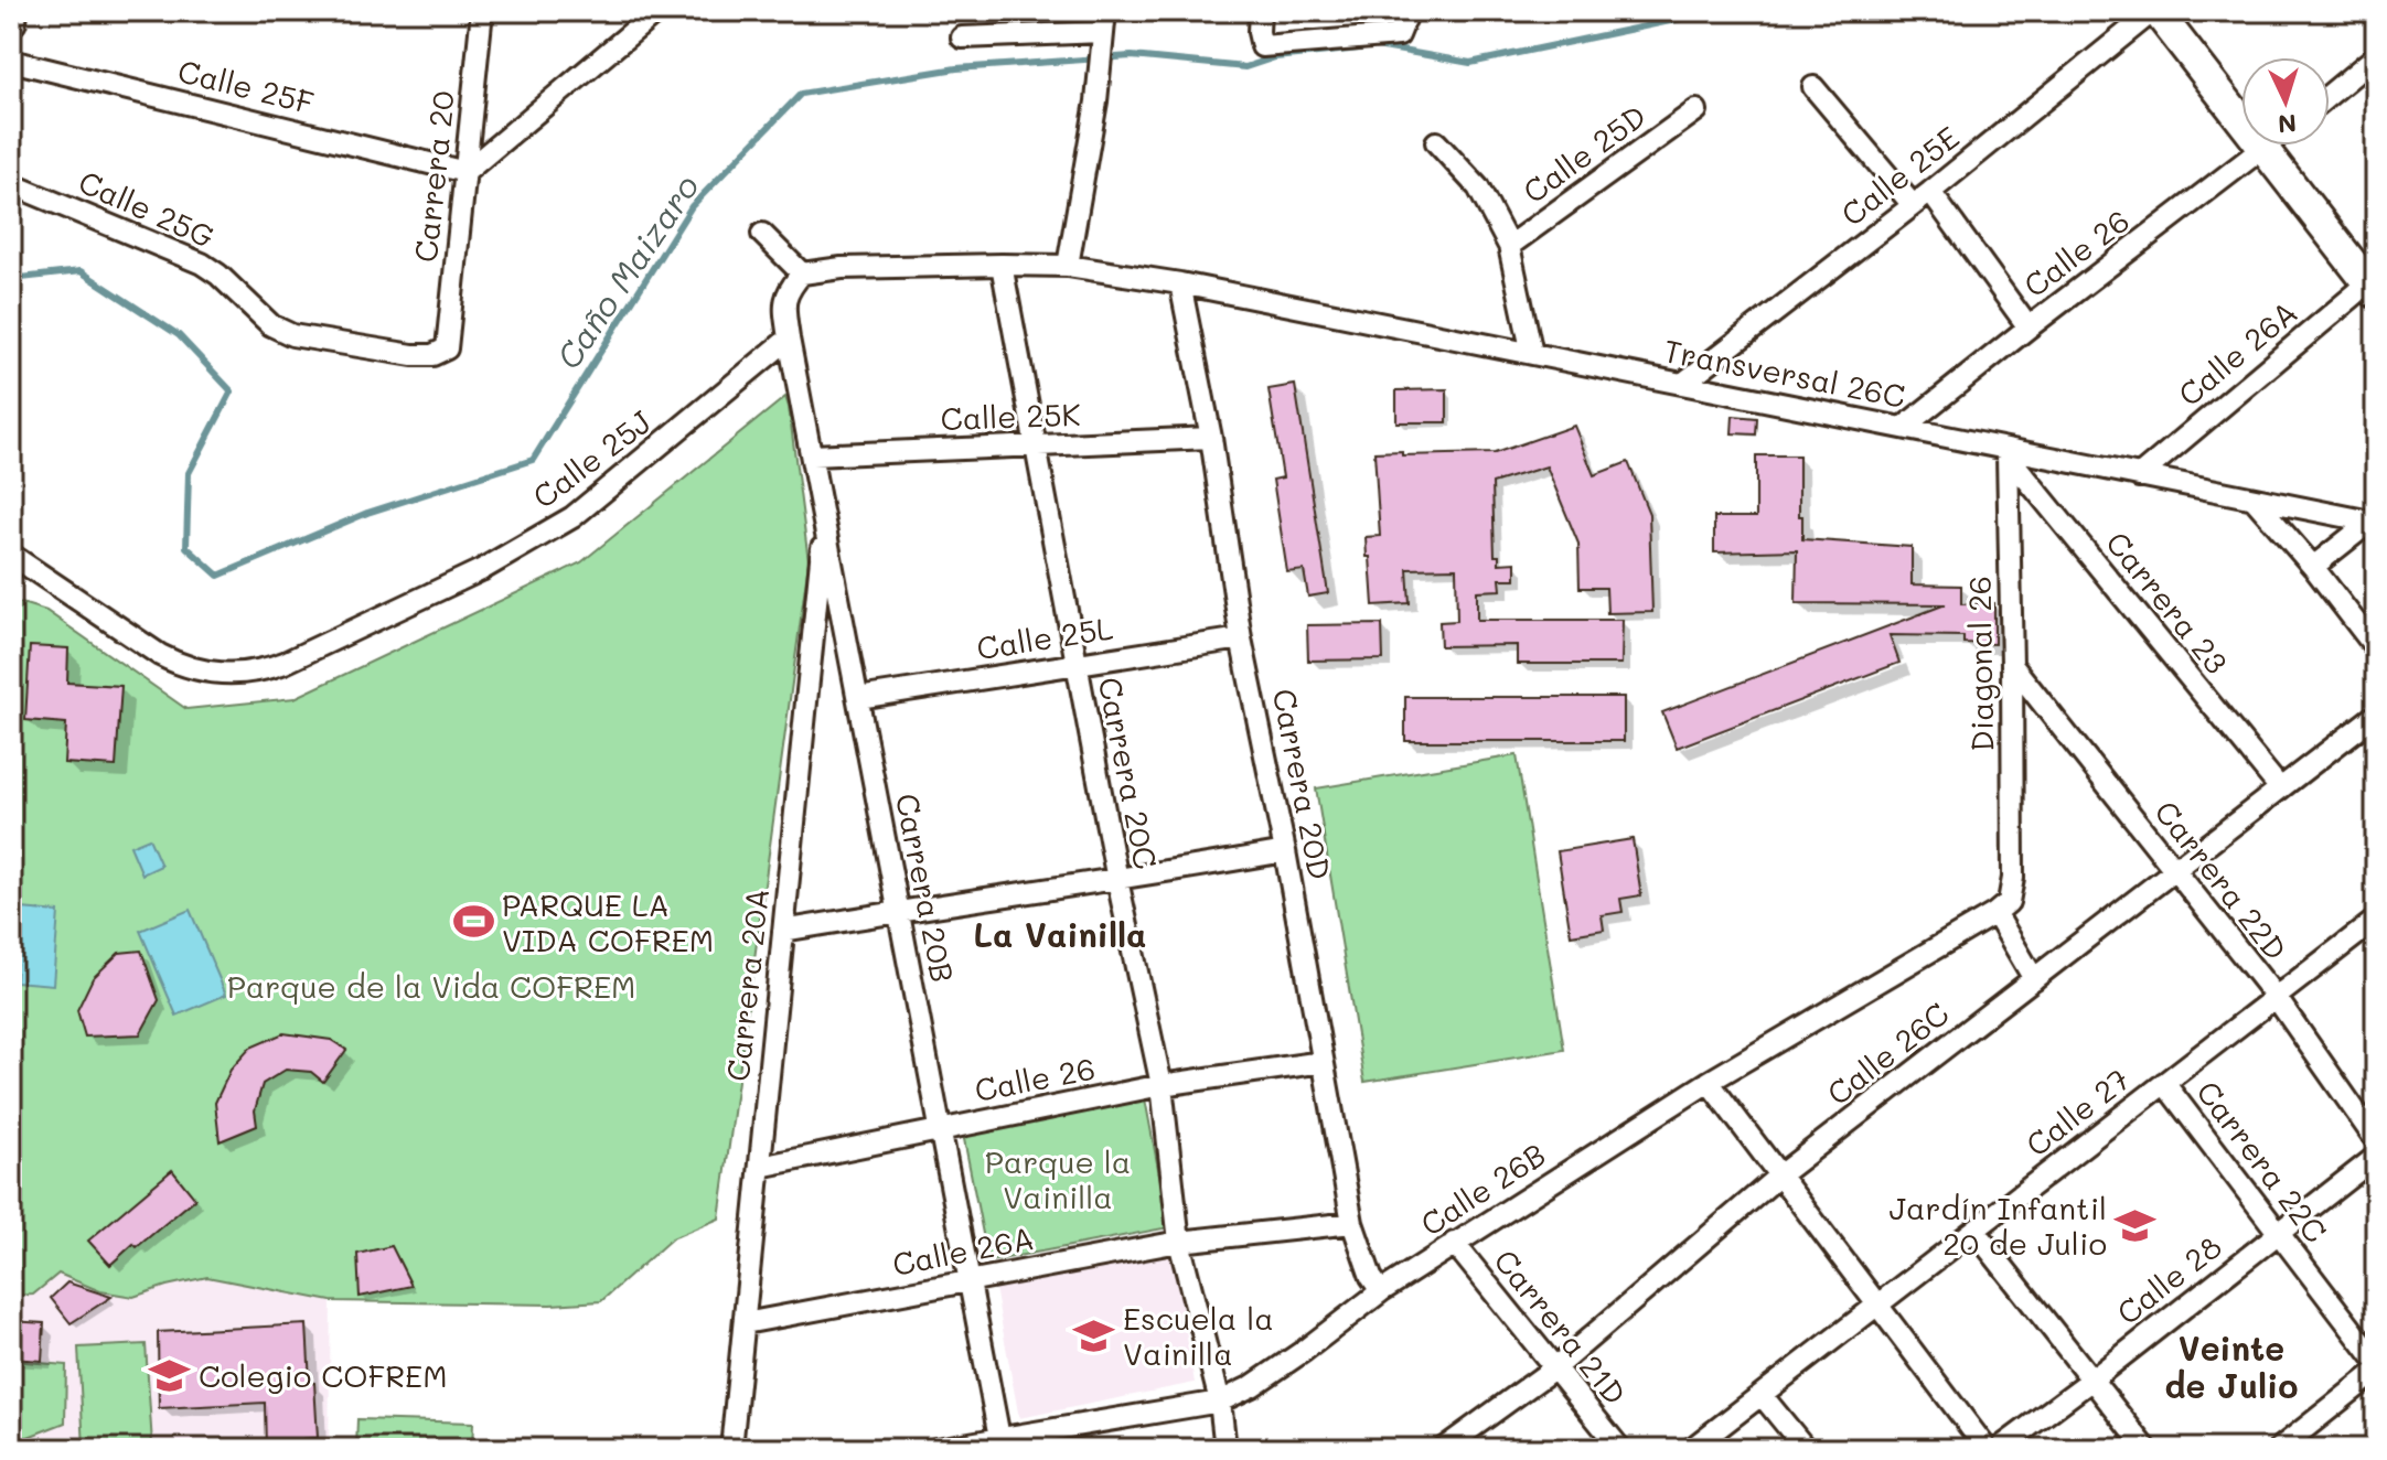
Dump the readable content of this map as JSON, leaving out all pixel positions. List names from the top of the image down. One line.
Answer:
{"streets":{"street":["Calle 25F","Calle 25D","Calle 25E","Carrera 20","Calle 25G","Calle 26","Calle 26A","Transversal 26C","Calle 25K","Calle 25J","Carrera 23","Calle 25L","Diagonal 26","Carrera 20C","Carrera 20D","Carrera 22D","Carrera 20B","Carrera 20A","Calle 26C","Calle 27","Carrera 22C","Calle 26B","Calle 28","Carrera 21D"]},"crossings":[["Calle 25F","Carrera 20"],["Calle 25E","Transversal 26C"],["Carrera 20","Calle 25G"],["Calle 26","Transversal 26C"],["Calle 26","Carrera 20C"],["Calle 26","Carrera 20D"],["Calle 26","Carrera 20B"],["Calle 26","Carrera 20A"],["Calle 26A","Transversal 26C"],["Calle 26A","Carrera 20C"],["Calle 26A","Carrera 20D"],["Calle 26A","Carrera 20B"],["Calle 26A","Carrera 20A"],["Transversal 26C","Carrera 23"],["Transversal 26C","Diagonal 26"],["Transversal 26C","Carrera 20D"],["Calle 25K","Carrera 20C"],["Calle 25K","Carrera 20D"],["Calle 25K","Carrera 20B"],["Calle 25J","Carrera 20B"],["Carrera 23","Diagonal 26"],["Carrera 23","Calle 26C"],["Calle 25L","Carrera 20C"],["Calle 25L","Carrera 20D"],["Calle 25L","Carrera 20B"],["Diagonal 26","Carrera 22D"],["Diagonal 26","Calle 26B"],["Carrera 20C","Calle 26B"],["Carrera 20D","Calle 26B"],["Carrera 22D","Calle 26C"],["Carrera 22D","Calle 27"],["Carrera 20B","Carrera 20A"],["Carrera 20B","Calle 26B"],["Calle 26C","Carrera 21D"],["Calle 27","Carrera 22C"],["Carrera 22C","Calle 28"],["Calle 26B","Carrera 21D"]],"districts":["La Vainilla","Veinte de Julio"],"water":["Caño Maizaro"],"parks":["Parque de la Vida COFREM","Parque la Vainilla"],"places":{"sports":["PARQUE LA VIDA COFREM"],"school or university":["Jardín Infantil 20 de Julio","Escuela la Vainilla","Colegio COFREM"]},"north":"bottom"}
